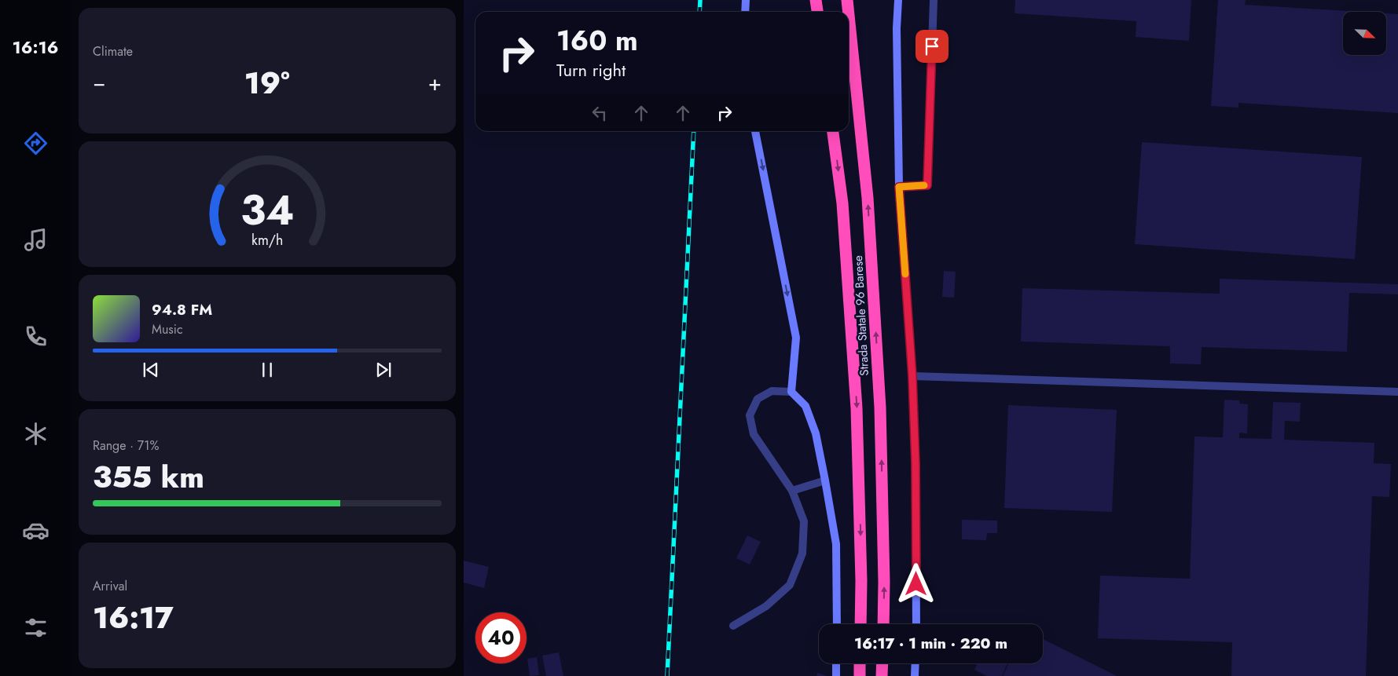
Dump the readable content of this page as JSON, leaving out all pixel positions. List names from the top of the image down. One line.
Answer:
{"streets":{"highway":["Strada Statale 96 Barese"]},"north":"bottom right","page":{"tabs":"16:16","tile":["Climate",["Range · 71%","355 km"],["Arrival","16:17"]],"turn":["160 m","Turn right"],"heat":["−","19°","+"],"song":["94.8 FM","Music"],"limit":"40","trip":"16:17 · 1 min · 220 m","gauge":["34","km/h"]}}
